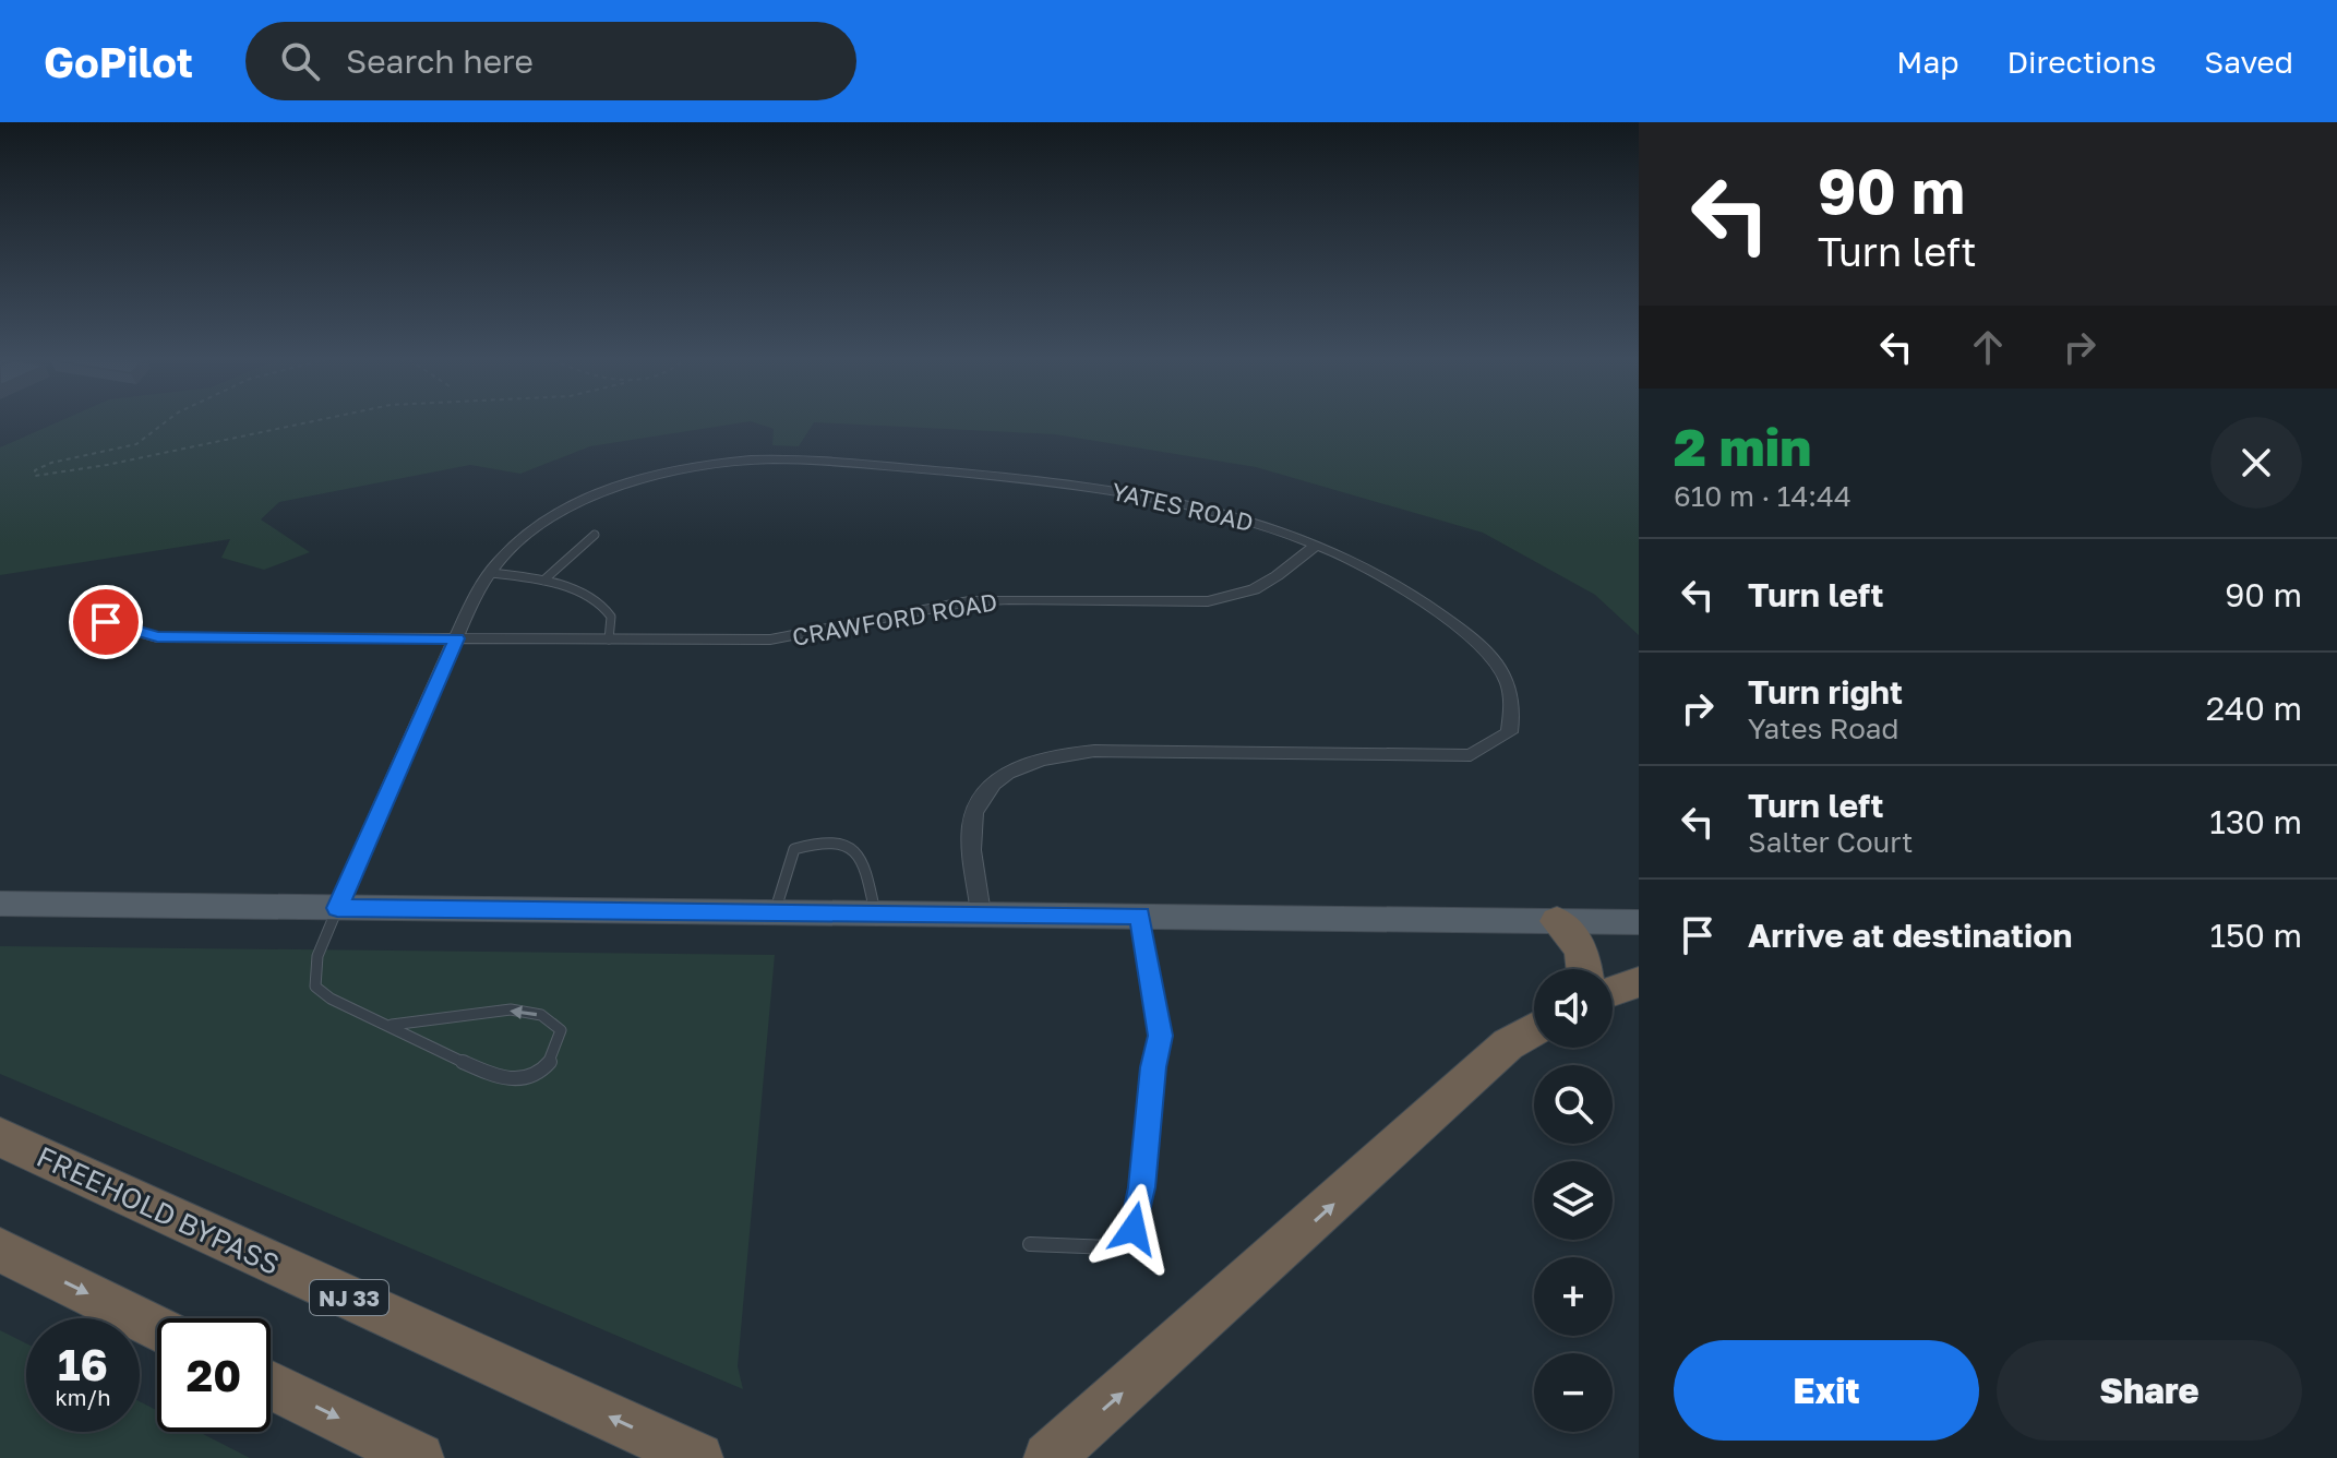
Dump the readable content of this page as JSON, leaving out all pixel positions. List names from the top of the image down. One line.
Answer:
{"streets":{"highway":["FREEHOLD BYPASS","NJ 33"],"street":["YATES ROAD","CRAWFORD ROAD"]},"crossings":[["YATES ROAD","CRAWFORD ROAD"]],"page":{"header":"GoPilot","search":"Search here","nav":["Map","Directions","Saved"],"turn":["90 m","Turn left"],"heading":["2 min","610 m · 14:44"],"list":[{"name":"Turn left","value":"90 m"},{"name":"Turn right","note":"Yates Road","value":"240 m"},{"name":"Turn left","note":"Salter Court","value":"130 m"},{"name":"Arrive at destination","value":"150 m"}],"map_buttons":["+","−"],"speed":"16 km/h","limit":"20","buttons":["Exit","Share"]}}
